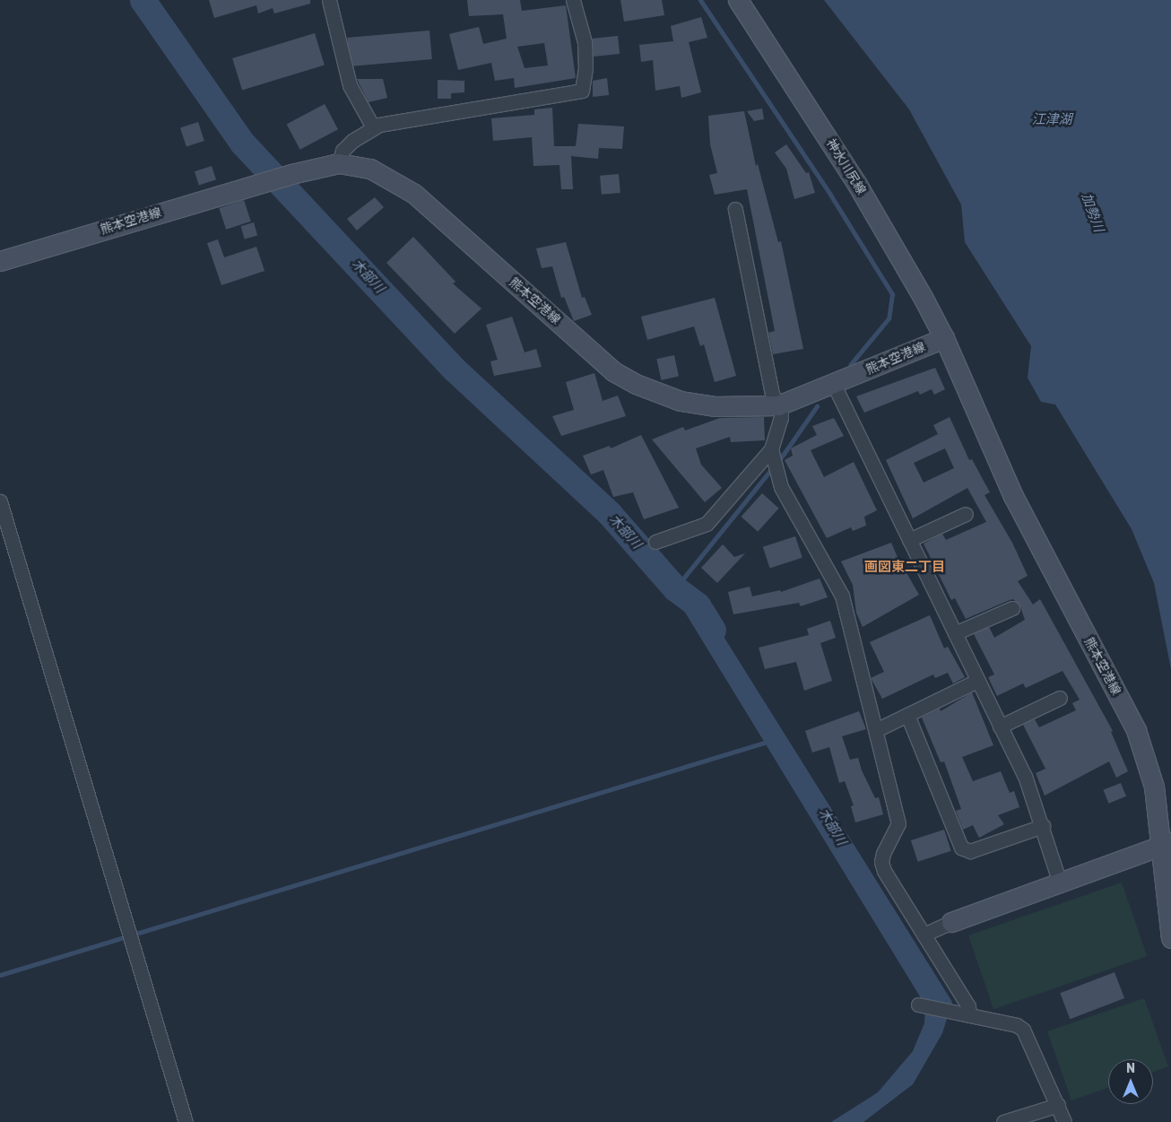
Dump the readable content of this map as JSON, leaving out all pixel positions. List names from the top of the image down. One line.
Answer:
{"streets":{"main road":["神水川尻線","熊本空港線"]},"crossings":[["神水川尻線","熊本空港線"]],"districts":["画図東二丁目"],"water":["江津湖","加勢川","木部川"],"north":"top"}
